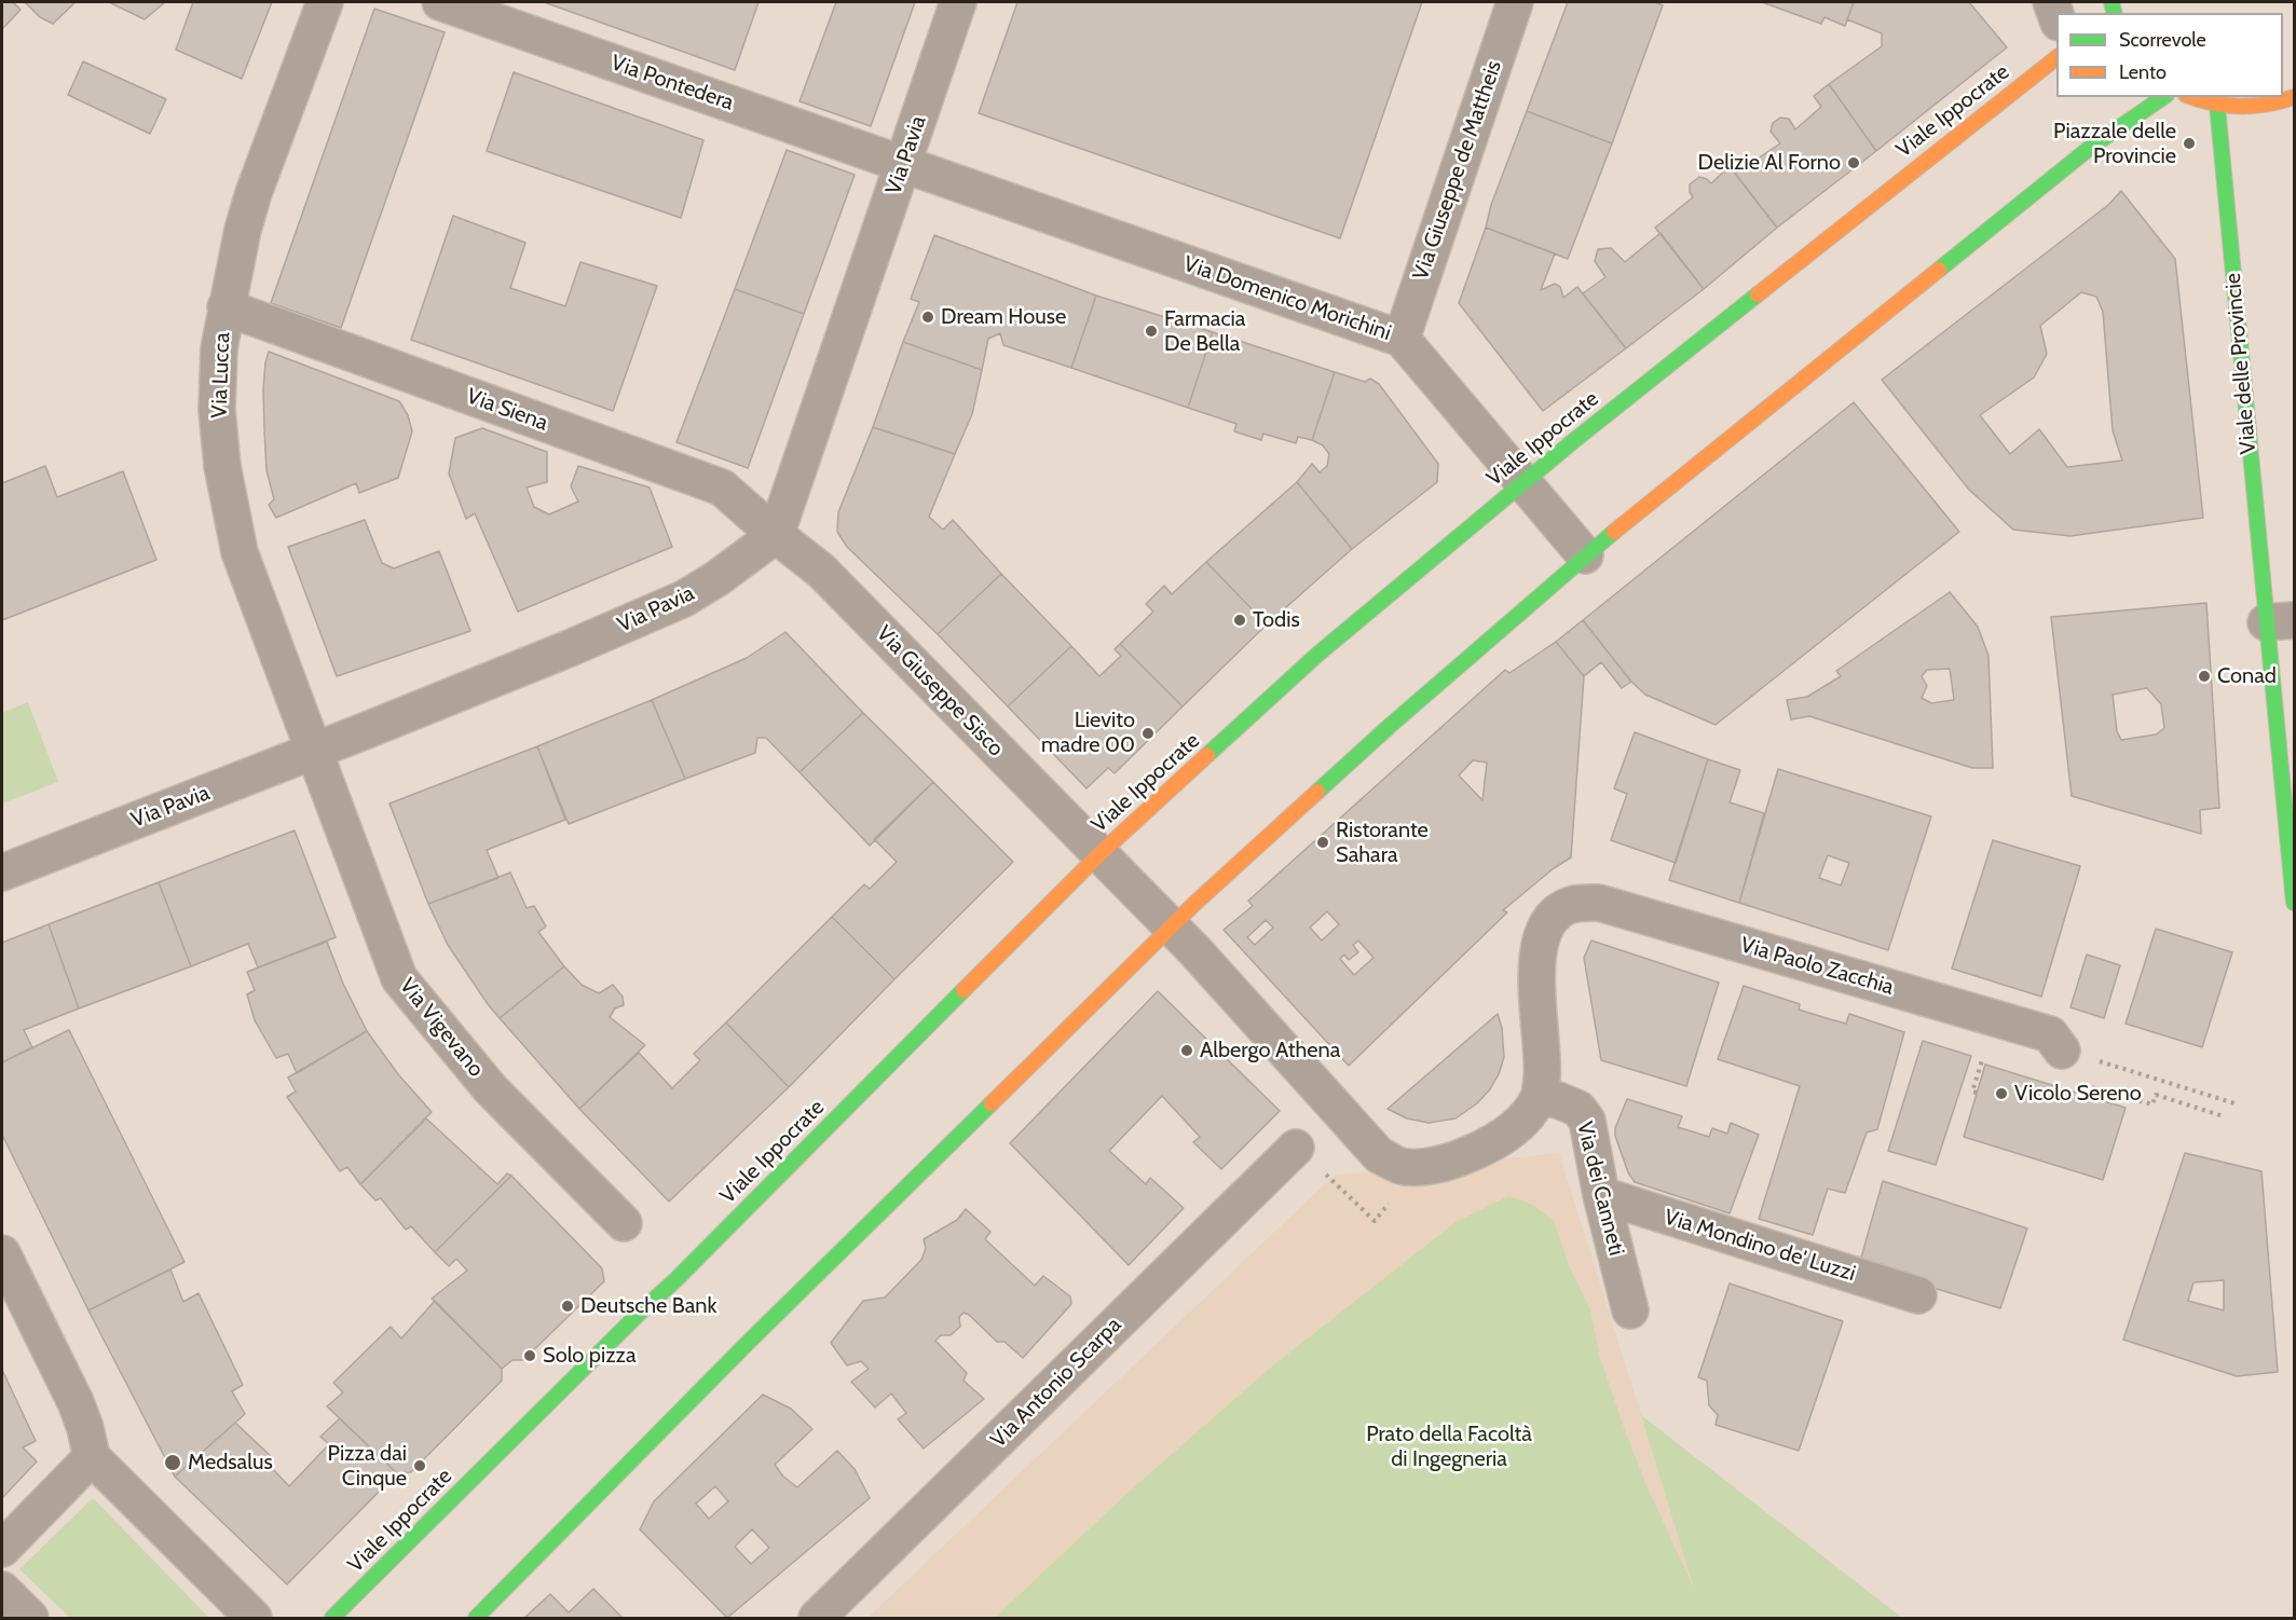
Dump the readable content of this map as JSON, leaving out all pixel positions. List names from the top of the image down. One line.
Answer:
{"streets":{"street":["Via Pontedera","Viale Ippocrate","Via Pavia","Via Giuseppe de Mattheis","Via Domenico Morichini","Viale delle Provincie","Via Lucca","Via Siena","Via Giuseppe Sisco","Via Paolo Zacchia","Via Vigevano","Via dei Canneti","Via Mondino de' Luzzi","Via Antonio Scarpa"]},"crossings":[["Via Pontedera","Via Pavia"],["Via Pontedera","Via Domenico Morichini"],["Viale Ippocrate","Via Domenico Morichini"],["Viale Ippocrate","Via Giuseppe Sisco"],["Via Pavia","Via Domenico Morichini"],["Via Pavia","Via Lucca"],["Via Pavia","Via Siena"],["Via Pavia","Via Giuseppe Sisco"],["Via Pavia","Via Vigevano"],["Via Giuseppe de Mattheis","Via Domenico Morichini"],["Via Lucca","Via Siena"],["Via Lucca","Via Vigevano"],["Via Siena","Via Giuseppe Sisco"],["Via Giuseppe Sisco","Via Paolo Zacchia"],["Via Giuseppe Sisco","Via dei Canneti"],["Via Paolo Zacchia","Via dei Canneti"],["Via dei Canneti","Via Mondino de' Luzzi"]],"parks":["Prato della Facoltà di Ingegneria"],"places":["Piazzale delle Provincie","Delizie Al Forno","Dream House","Farmacia De Bella","Todis","Conad","Lievito madre 00","Ristorante Sahara","Albergo Athena","Vicolo Sereno","Deutsche Bank","Solo pizza","Medsalus","Pizza dai Cinque"],"legend":["Scorrevole","Lento"]}
